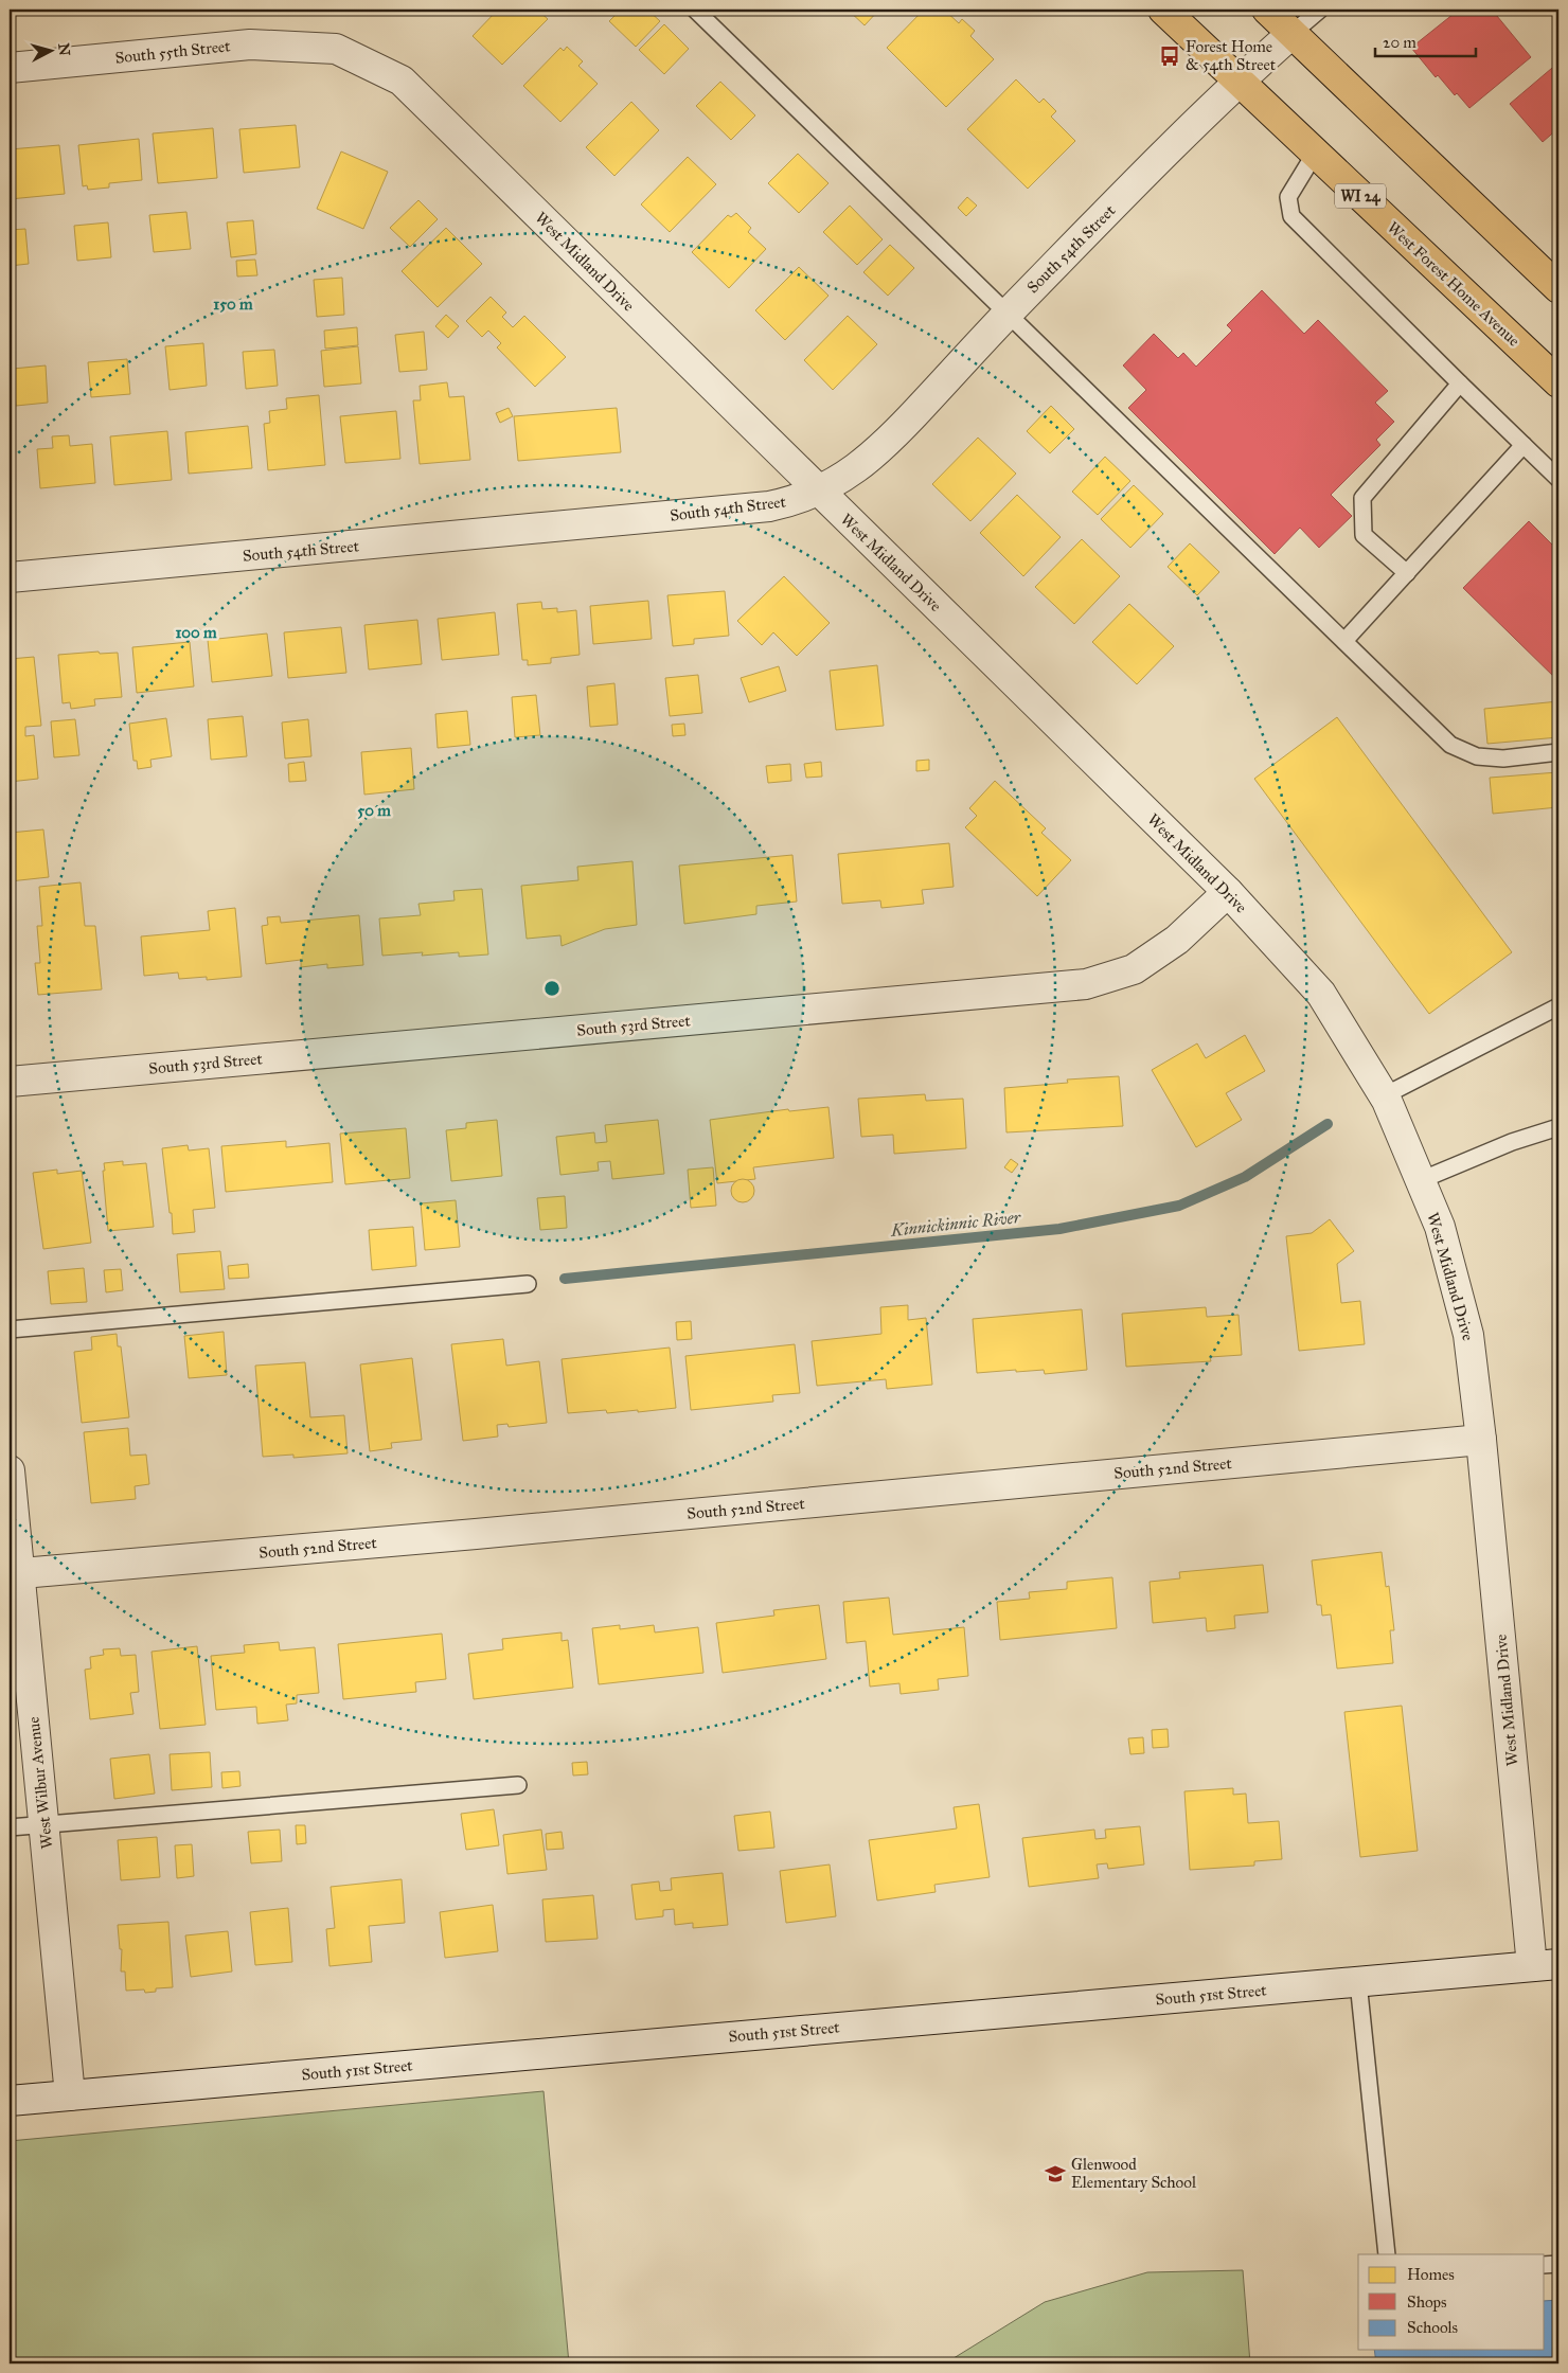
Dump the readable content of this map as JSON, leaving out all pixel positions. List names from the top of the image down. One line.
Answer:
{"streets":{"main road":["WI 24","West Forest Home Avenue"],"street":["South 55th Street","South 54th Street","West Midland Drive","South 53rd Street","South 52nd Street","West Wilbur Avenue","South 51st Street"]},"crossings":[["South 55th Street","West Midland Drive"],["South 54th Street","West Midland Drive"],["South 54th Street","West Forest Home Avenue"],["West Midland Drive","South 53rd Street"],["West Midland Drive","South 52nd Street"],["West Midland Drive","South 51st Street"],["South 52nd Street","West Wilbur Avenue"],["West Wilbur Avenue","South 51st Street"]],"water":["Kinnickinnic River"],"places":{"bus stop":["Forest Home & 54th Street"],"school or university":["Glenwood Elementary School"]},"legend":["Homes","Shops","Schools"],"scale_bar":"20 m","north":"right","rings":["150 m","100 m","50 m"]}
